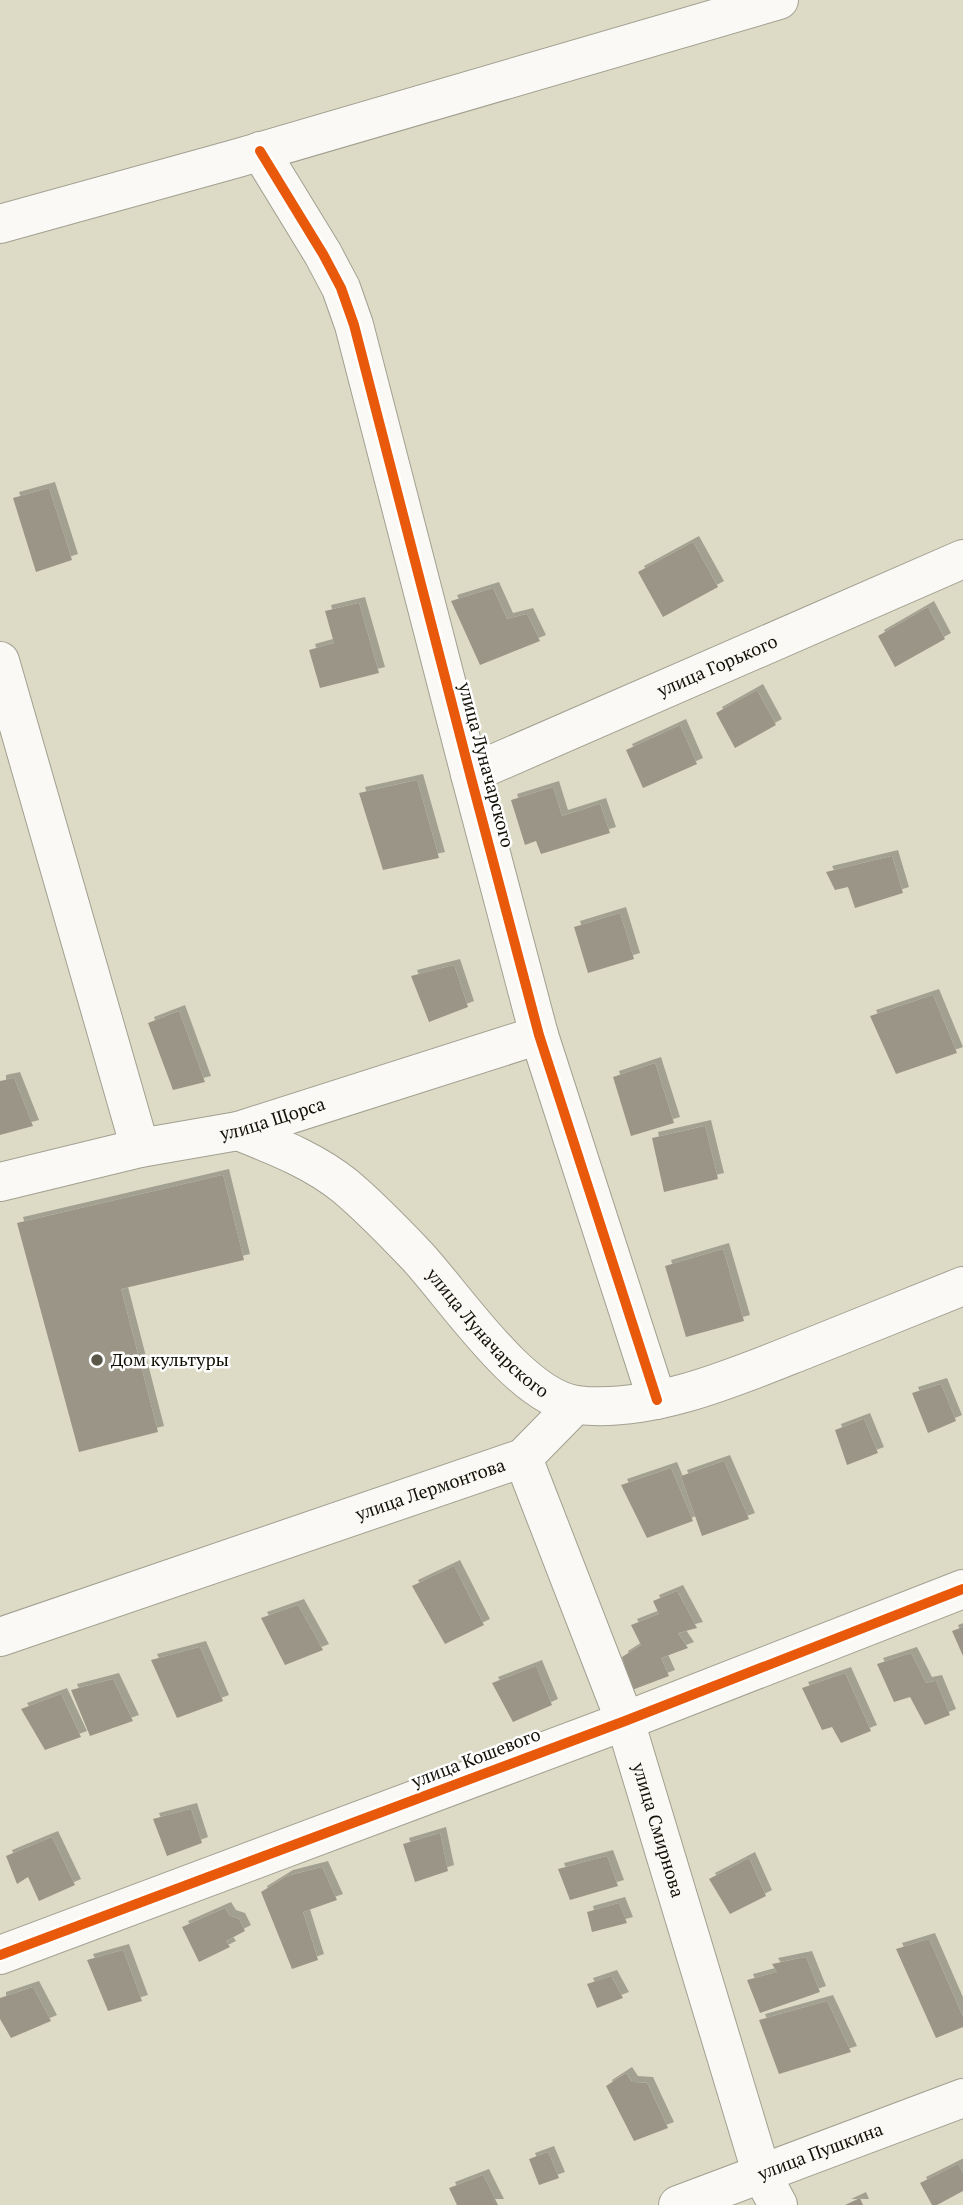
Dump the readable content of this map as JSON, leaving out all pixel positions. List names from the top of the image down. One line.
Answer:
{"streets":{"street":["улица Горького","улица Луначарского","улица Щорса","улица Лермонтова","улица Кошевого","улица Смирнова","улица Пушкина"]},"crossings":[["улица Горького","улица Луначарского"],["улица Луначарского","улица Щорса"],["улица Луначарского","улица Лермонтова"],["улица Лермонтова","улица Смирнова"],["улица Кошевого","улица Смирнова"],["улица Смирнова","улица Пушкина"]],"places":["Дом культуры"]}
